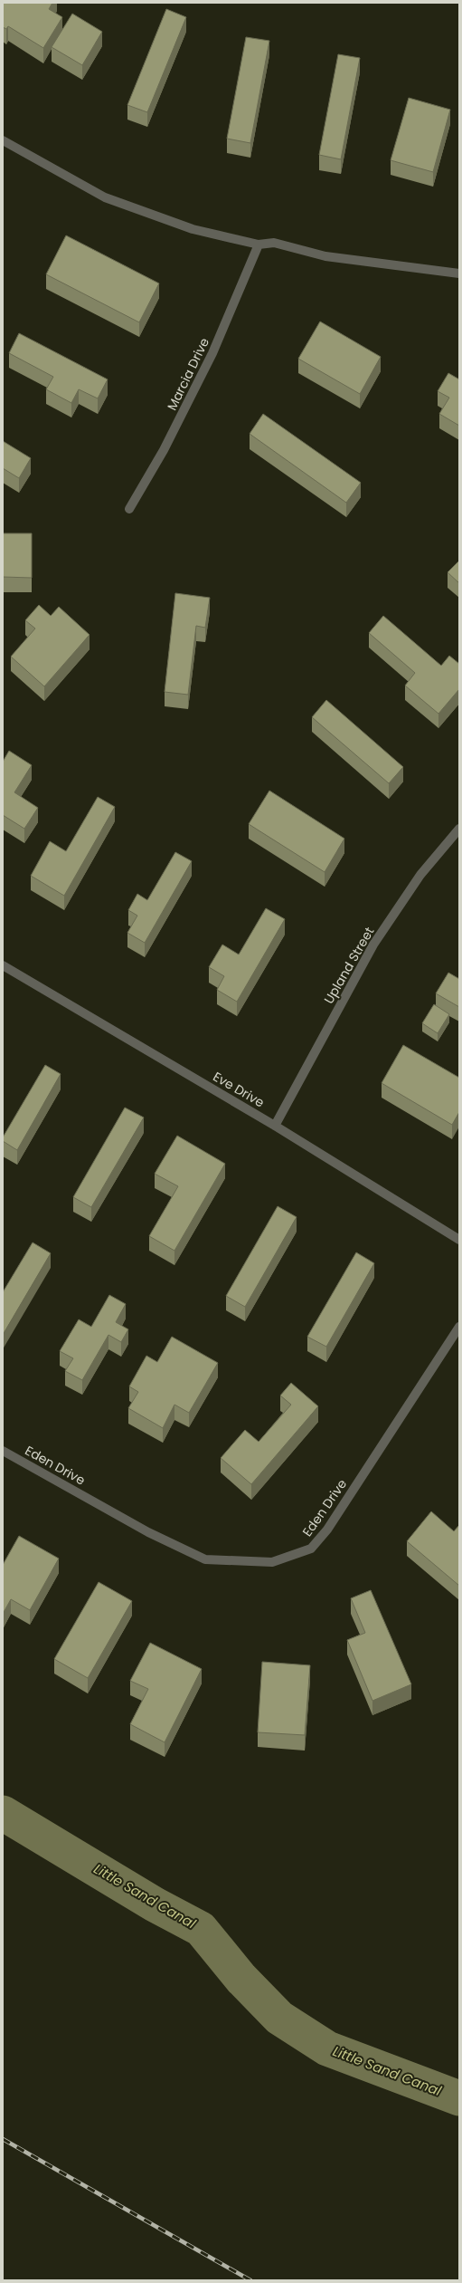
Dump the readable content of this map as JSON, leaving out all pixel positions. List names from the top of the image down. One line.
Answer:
{"streets":{"street":["Marcia Drive","Upland Street","Eve Drive","Eden Drive"]},"crossings":[["Upland Street","Eve Drive"]],"water":["Little Sand Canal"]}
